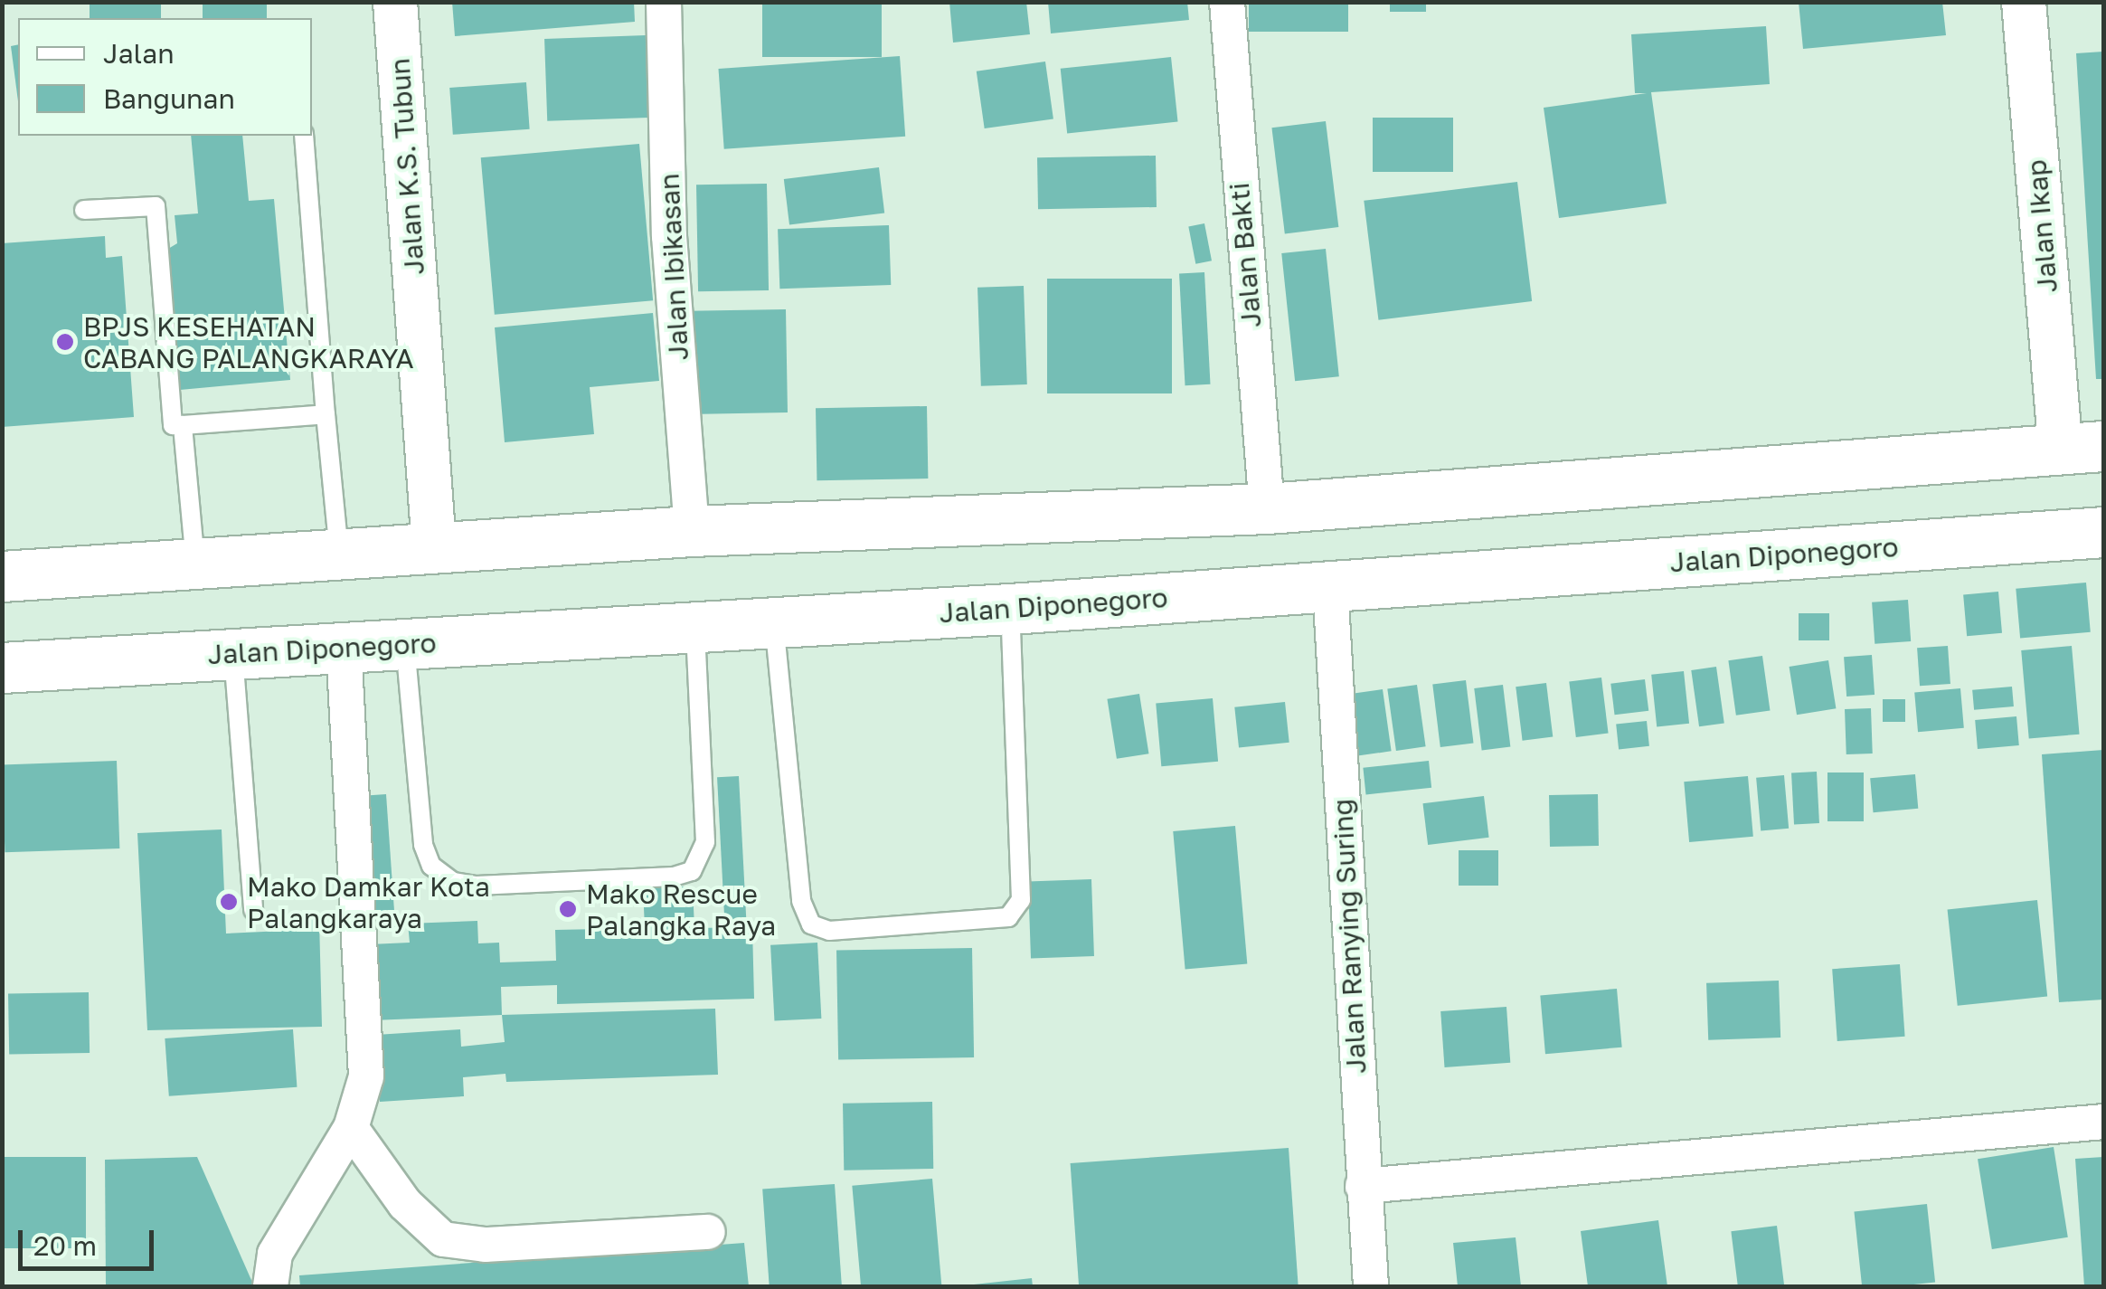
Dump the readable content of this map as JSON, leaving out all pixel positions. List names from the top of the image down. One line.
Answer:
{"streets":{"main road":["Jalan Diponegoro"],"street":["Jalan K.S. Tubun","Jalan Ikap","Jalan Bakti","Jalan Ibikasan","Jalan Ranying Suring"]},"crossings":[["Jalan Diponegoro","Jalan Ranying Suring"]],"places":["BPJS KESEHATAN CABANG PALANGKARAYA","Mako Damkar Kota Palangkaraya","Mako Rescue Palangka Raya"],"legend":["Jalan","Bangunan"],"scale_bar":"20 m"}
